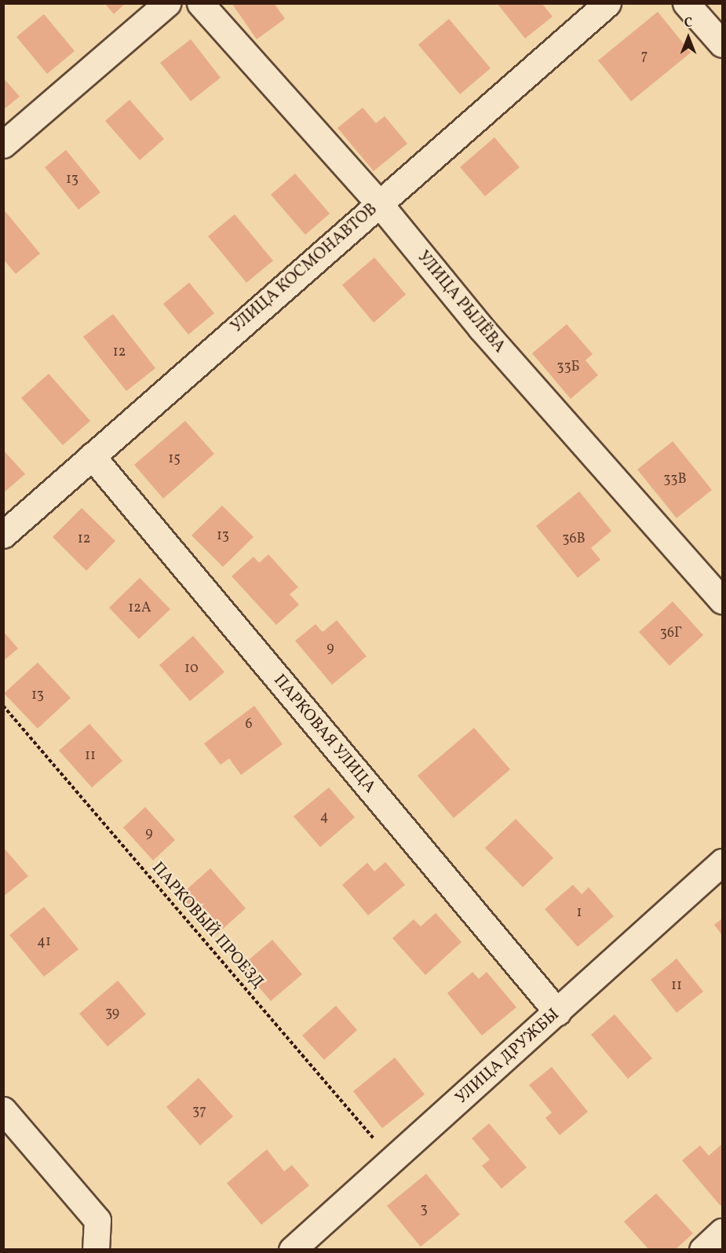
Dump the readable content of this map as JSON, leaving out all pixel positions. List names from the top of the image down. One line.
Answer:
{"streets":{"street":["УЛИЦА КОСМОНАВТОВ","УЛИЦА РЫЛЁВА","ПАРКОВАЯ УЛИЦА","УЛИЦА ДРУЖБЫ"],"path":["ПАРКОВЫЙ ПРОЕЗД"]},"crossings":[["УЛИЦА КОСМОНАВТОВ","УЛИЦА РЫЛЁВА"],["УЛИЦА КОСМОНАВТОВ","ПАРКОВАЯ УЛИЦА"],["ПАРКОВАЯ УЛИЦА","УЛИЦА ДРУЖБЫ"],["ПАРКОВЫЙ ПРОЕЗД","УЛИЦА ДРУЖБЫ"]],"house_numbers":["7","13","12","33Б","15","33В","13","12","36В","12А","36Г","9","10","13","6","11","4","9","1","41","11","39","37","3"],"north":"top"}
